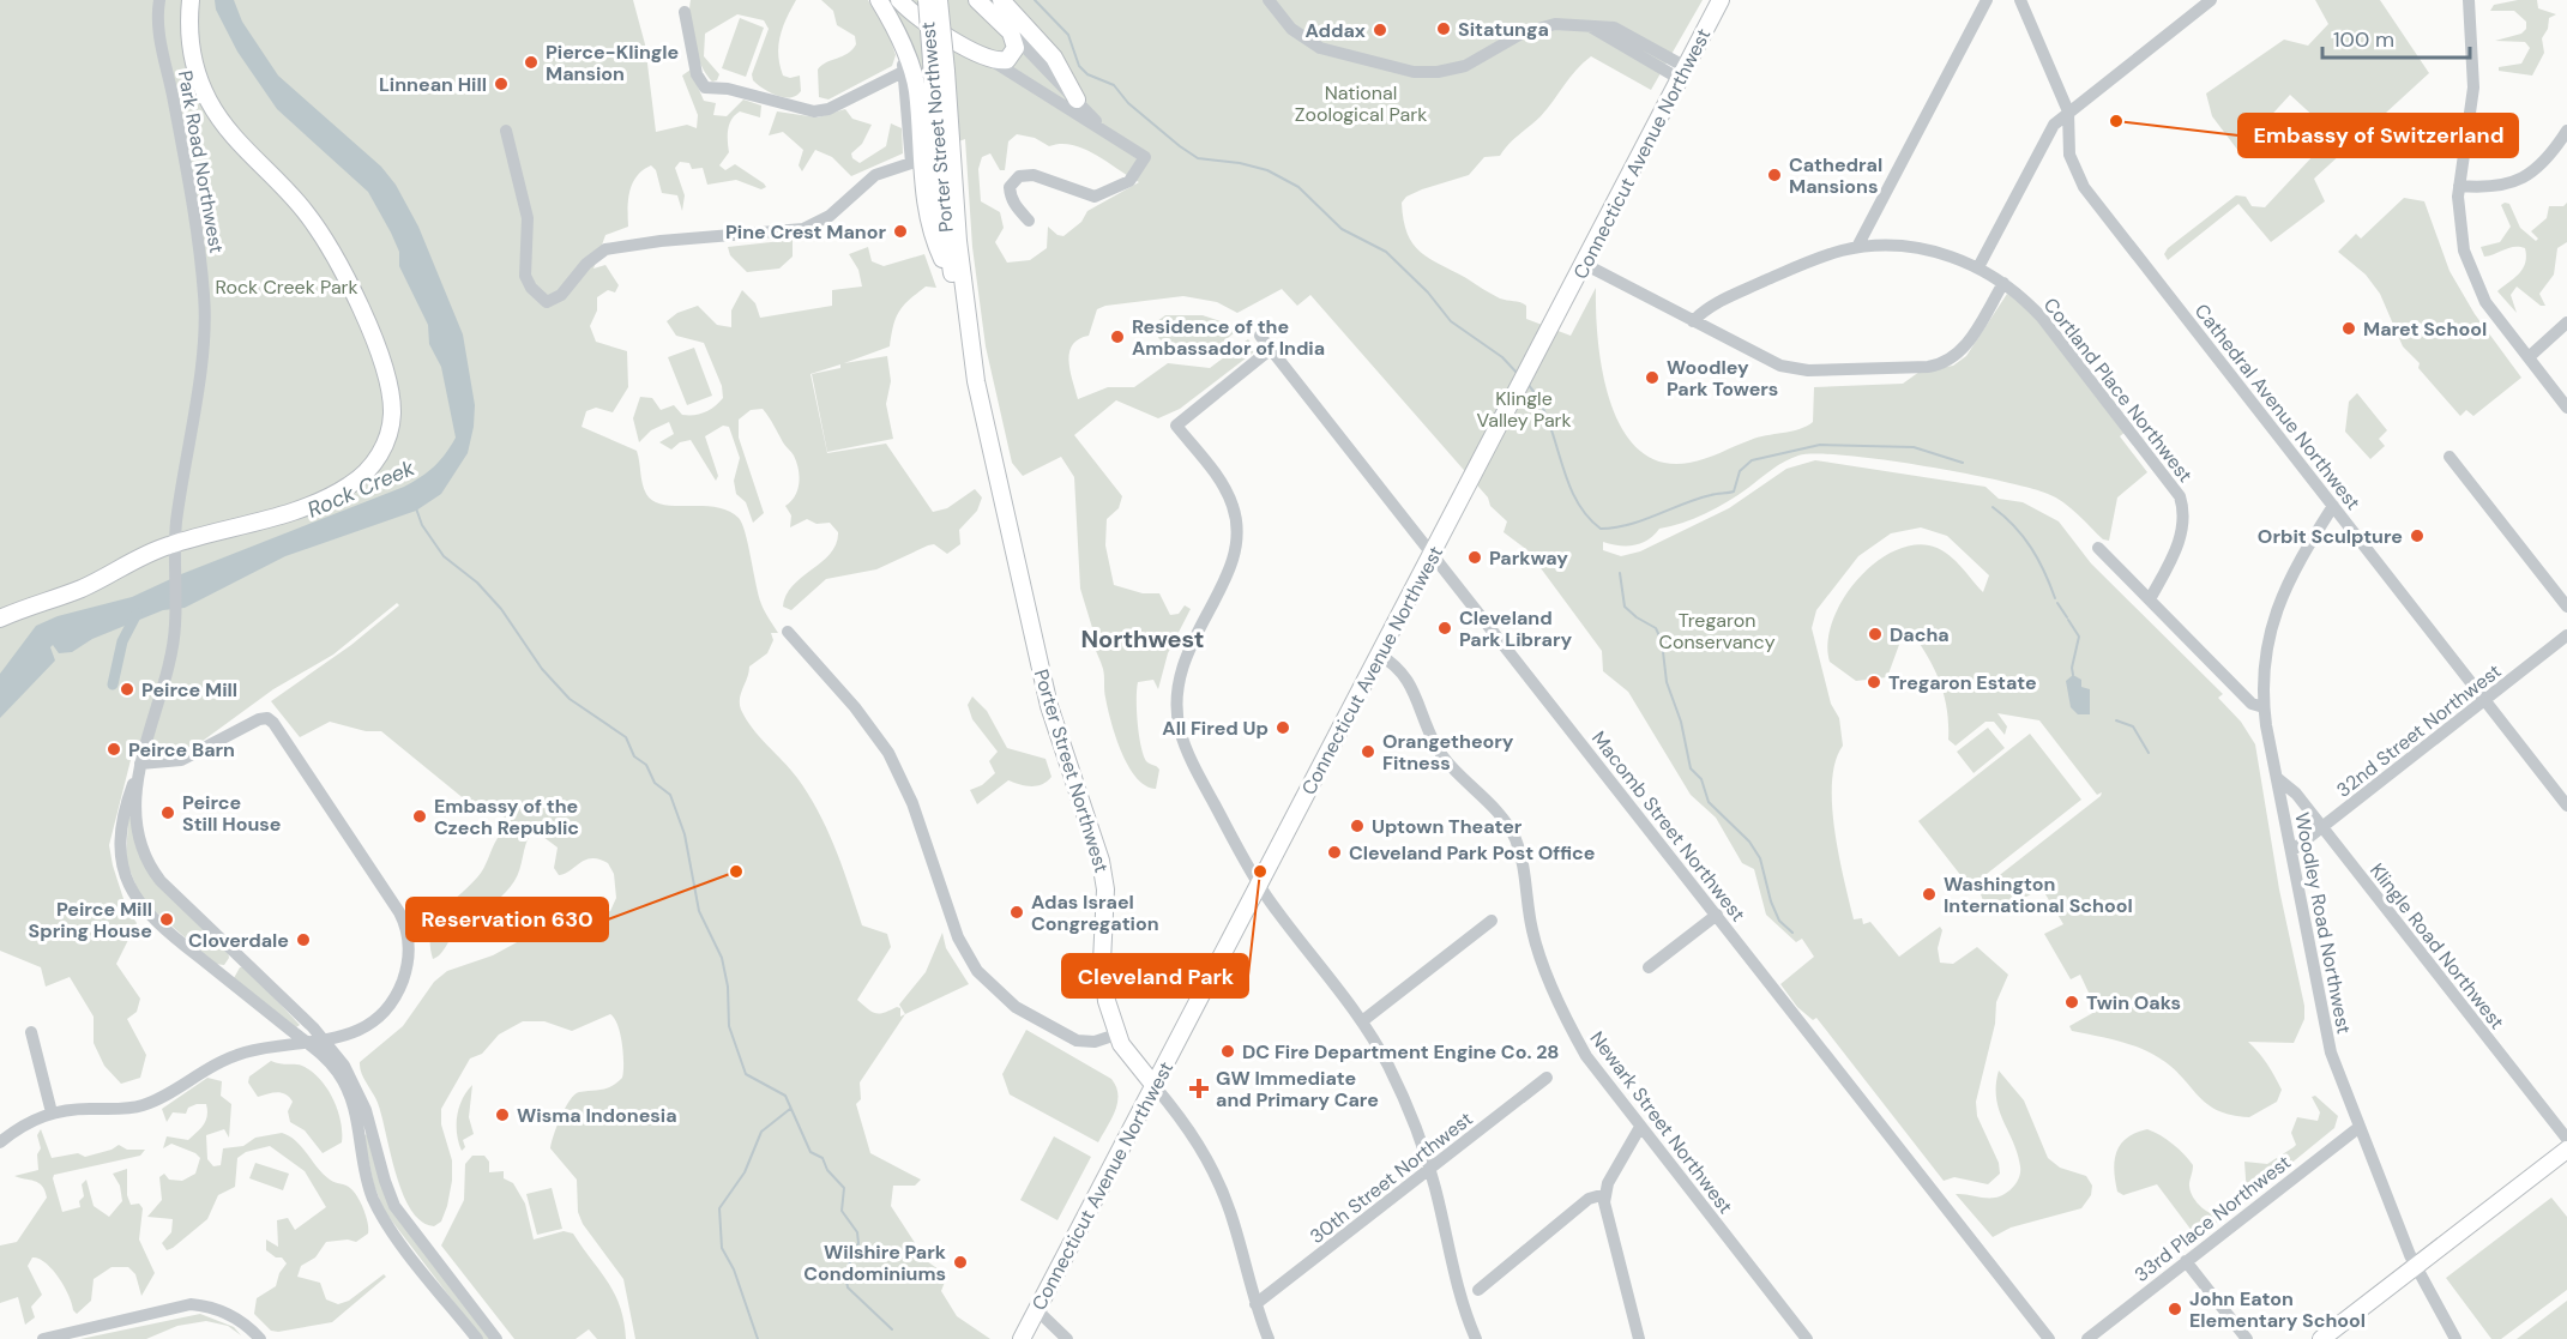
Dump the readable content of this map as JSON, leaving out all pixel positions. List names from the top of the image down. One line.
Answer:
{"streets":{"main road":["Porter Street Northwest","Connecticut Avenue Northwest"],"street":["Park Road Northwest","Cortland Place Northwest","Cathedral Avenue Northwest","32nd Street Northwest","Macomb Street Northwest","Woodley Road Northwest","Klingle Road Northwest","Newark Street Northwest","30th Street Northwest","33rd Place Northwest"]},"crossings":[["Porter Street Northwest","Connecticut Avenue Northwest"],["Porter Street Northwest","30th Street Northwest"],["Connecticut Avenue Northwest","Macomb Street Northwest"],["Connecticut Avenue Northwest","Newark Street Northwest"],["Cathedral Avenue Northwest","32nd Street Northwest"],["Cathedral Avenue Northwest","Woodley Road Northwest"],["32nd Street Northwest","Woodley Road Northwest"],["32nd Street Northwest","Klingle Road Northwest"],["Woodley Road Northwest","Klingle Road Northwest"],["Woodley Road Northwest","33rd Place Northwest"]],"districts":["Northwest"],"water":["Rock Creek"],"parks":["National Zoological Park","Rock Creek Park","Klingle Valley Park","Tregaron Conservancy"],"places":{"other":["Sitatunga","Addax","Pierce-Klingle Mansion","Linnean Hill","Embassy of Switzerland","Cathedral Mansions","Pine Crest Manor","Maret School","Residence of the Ambassador of India","Woodley Park Towers","Orbit Sculpture","Parkway","Cleveland Park Library","Dacha","Tregaron Estate","Peirce Mill","All Fired Up","Peirce Barn","Orangetheory Fitness","Peirce Still House","Embassy of the Czech Republic","Uptown Theater","Cleveland Park Post Office","Reservation 630","Cleveland Park","Washington International School","Adas Israel Congregation","Peirce Mill Spring House","Cloverdale","Twin Oaks","DC Fire Department Engine Co. 28","Wisma Indonesia","Wilshire Park Condominiums","John Eaton Elementary School"],"health":["GW Immediate and Primary Care"]},"scale_bar":"100 m"}
